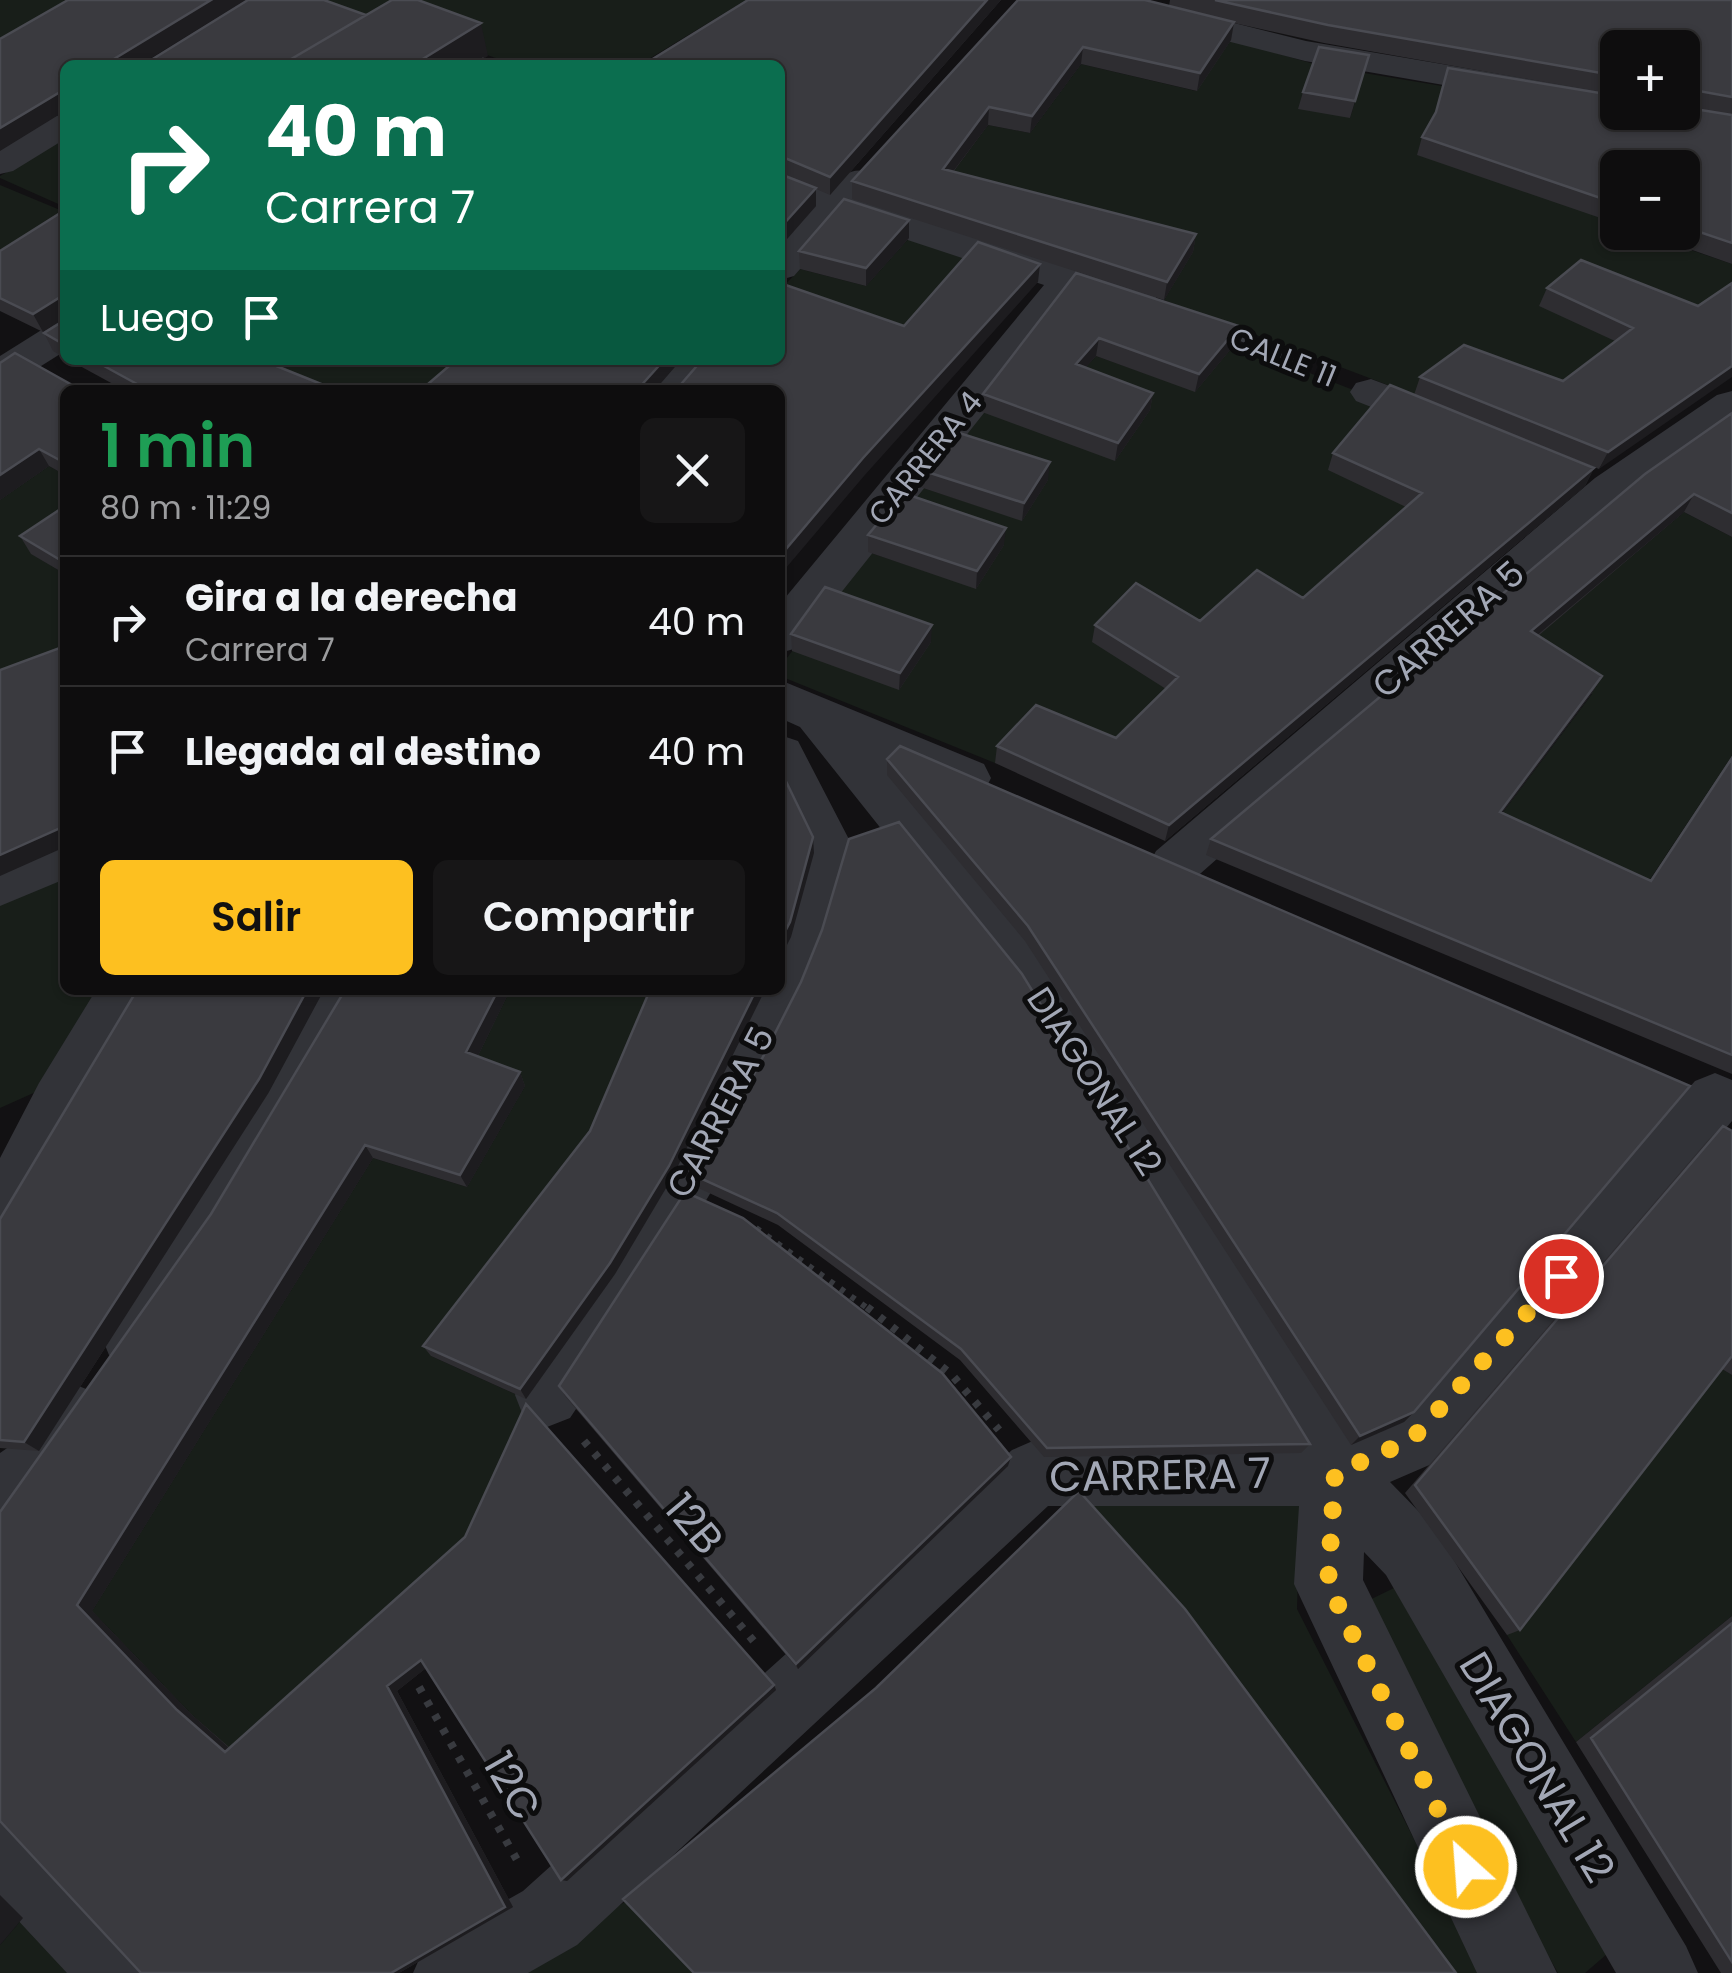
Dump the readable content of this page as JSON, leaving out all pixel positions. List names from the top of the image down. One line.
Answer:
{"streets":{"street":["CALLE 11","CARRERA 4","CARRERA 5","DIAGONAL 12","CARRERA 7"],"path":["12B","12C"]},"crossings":[["CALLE 11","CARRERA 4"],["CARRERA 5","DIAGONAL 12"],["CARRERA 5","12B"],["DIAGONAL 12","CARRERA 7"],["CARRERA 7","12B"],["CARRERA 7","12C"]],"page":{"map_buttons":["+","−"],"turn":["40 m","Carrera 7"],"then":"Luego","heading":["1 min","80 m · 11:29"],"list":[{"name":"Gira a la derecha","note":"Carrera 7","value":"40 m"},{"name":"Llegada al destino","value":"40 m"}],"buttons":["Salir","Compartir"]}}
